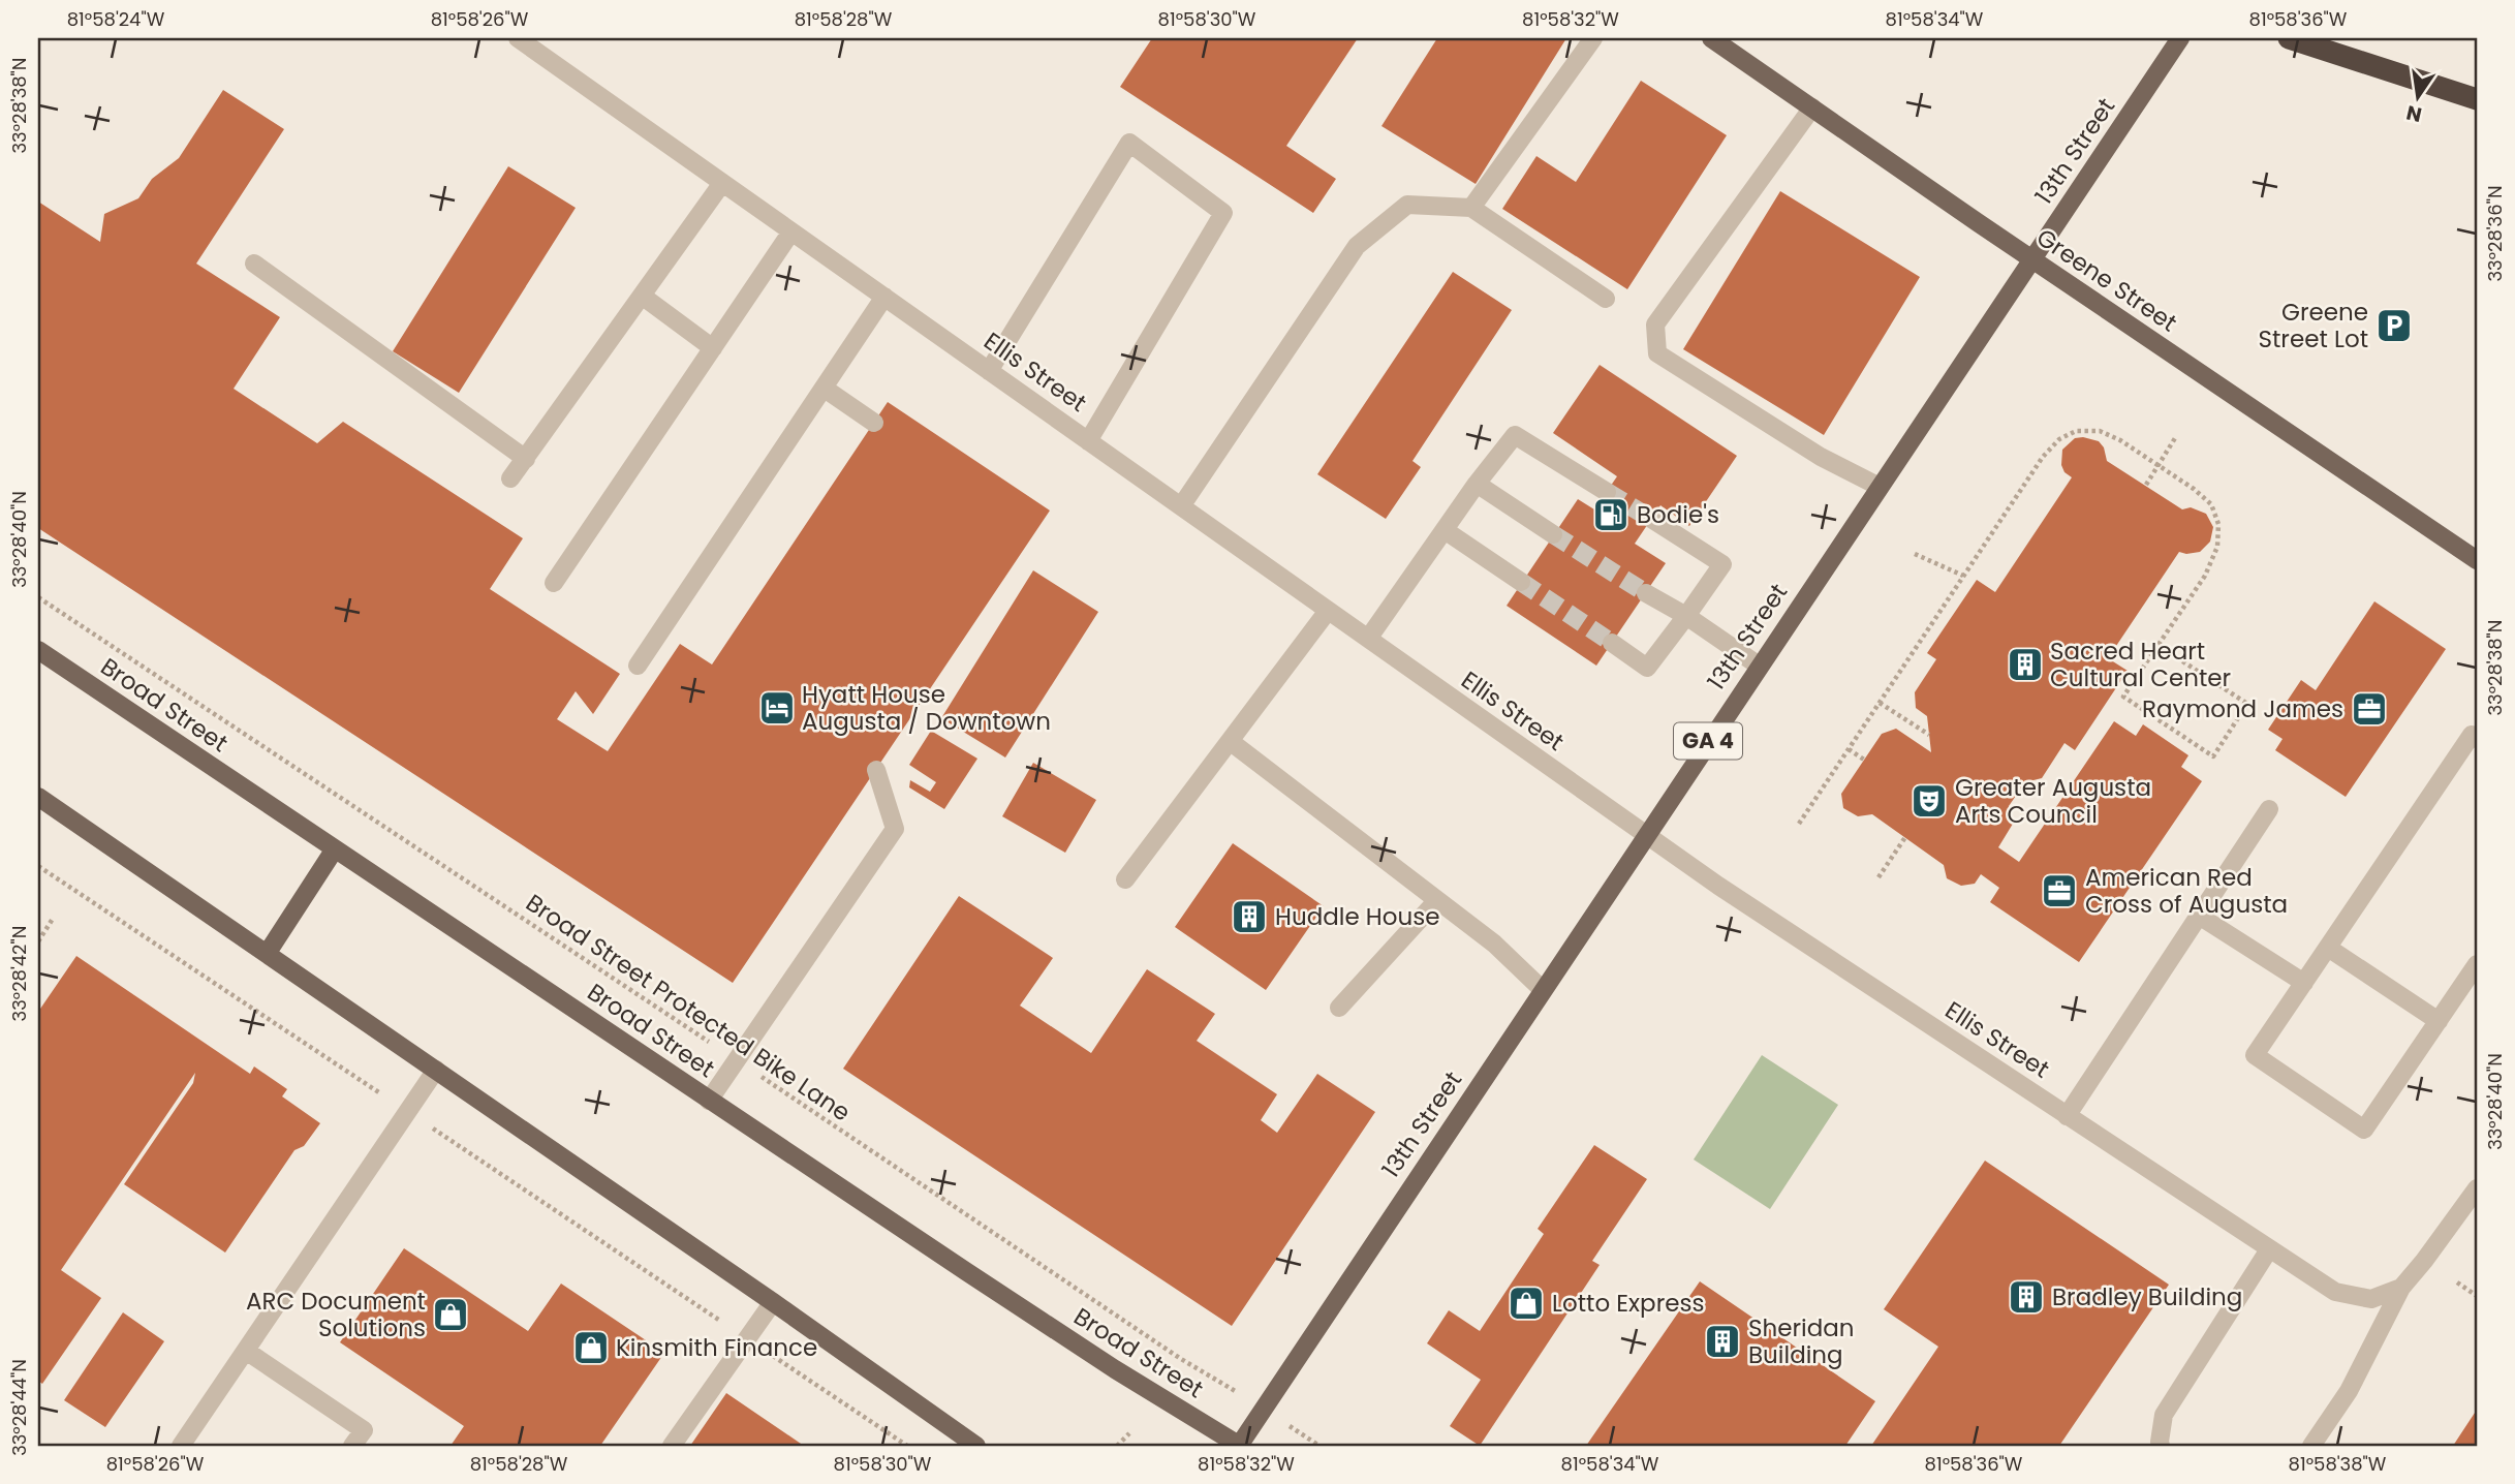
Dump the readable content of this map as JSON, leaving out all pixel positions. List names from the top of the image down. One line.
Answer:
{"streets":{"main road":["13th Street","Greene Street","Broad Street","GA 4"],"street":["Ellis Street"],"path":["Broad Street Protected Bike Lane"]},"crossings":[["13th Street","Greene Street"],["13th Street","Ellis Street"],["13th Street","Broad Street"],["13th Street","Broad Street Protected Bike Lane"]],"places":{"parking":["Greene Street Lot"],"fuel station":["Bodie's"],"building":["Sacred Heart Cultural Center","Huddle House","Bradley Building","Sheridan Building"],"hotel":["Hyatt House Augusta / Downtown"],"office":["Raymond James","American Red Cross of Augusta"],"theatre":["Greater Augusta Arts Council"],"shop":["Lotto Express","ARC Document Solutions","Kinsmith Finance"]},"north":"bottom","coordinates":["81°58'24\"W","81°58'26\"W","81°58'28\"W","81°58'30\"W","81°58'32\"W","81°58'34\"W","81°58'36\"W","33°28'38\"N","33°28'36\"N","33°28'40\"N","33°28'42\"N","33°28'44\"N","81°58'38\"W"]}
